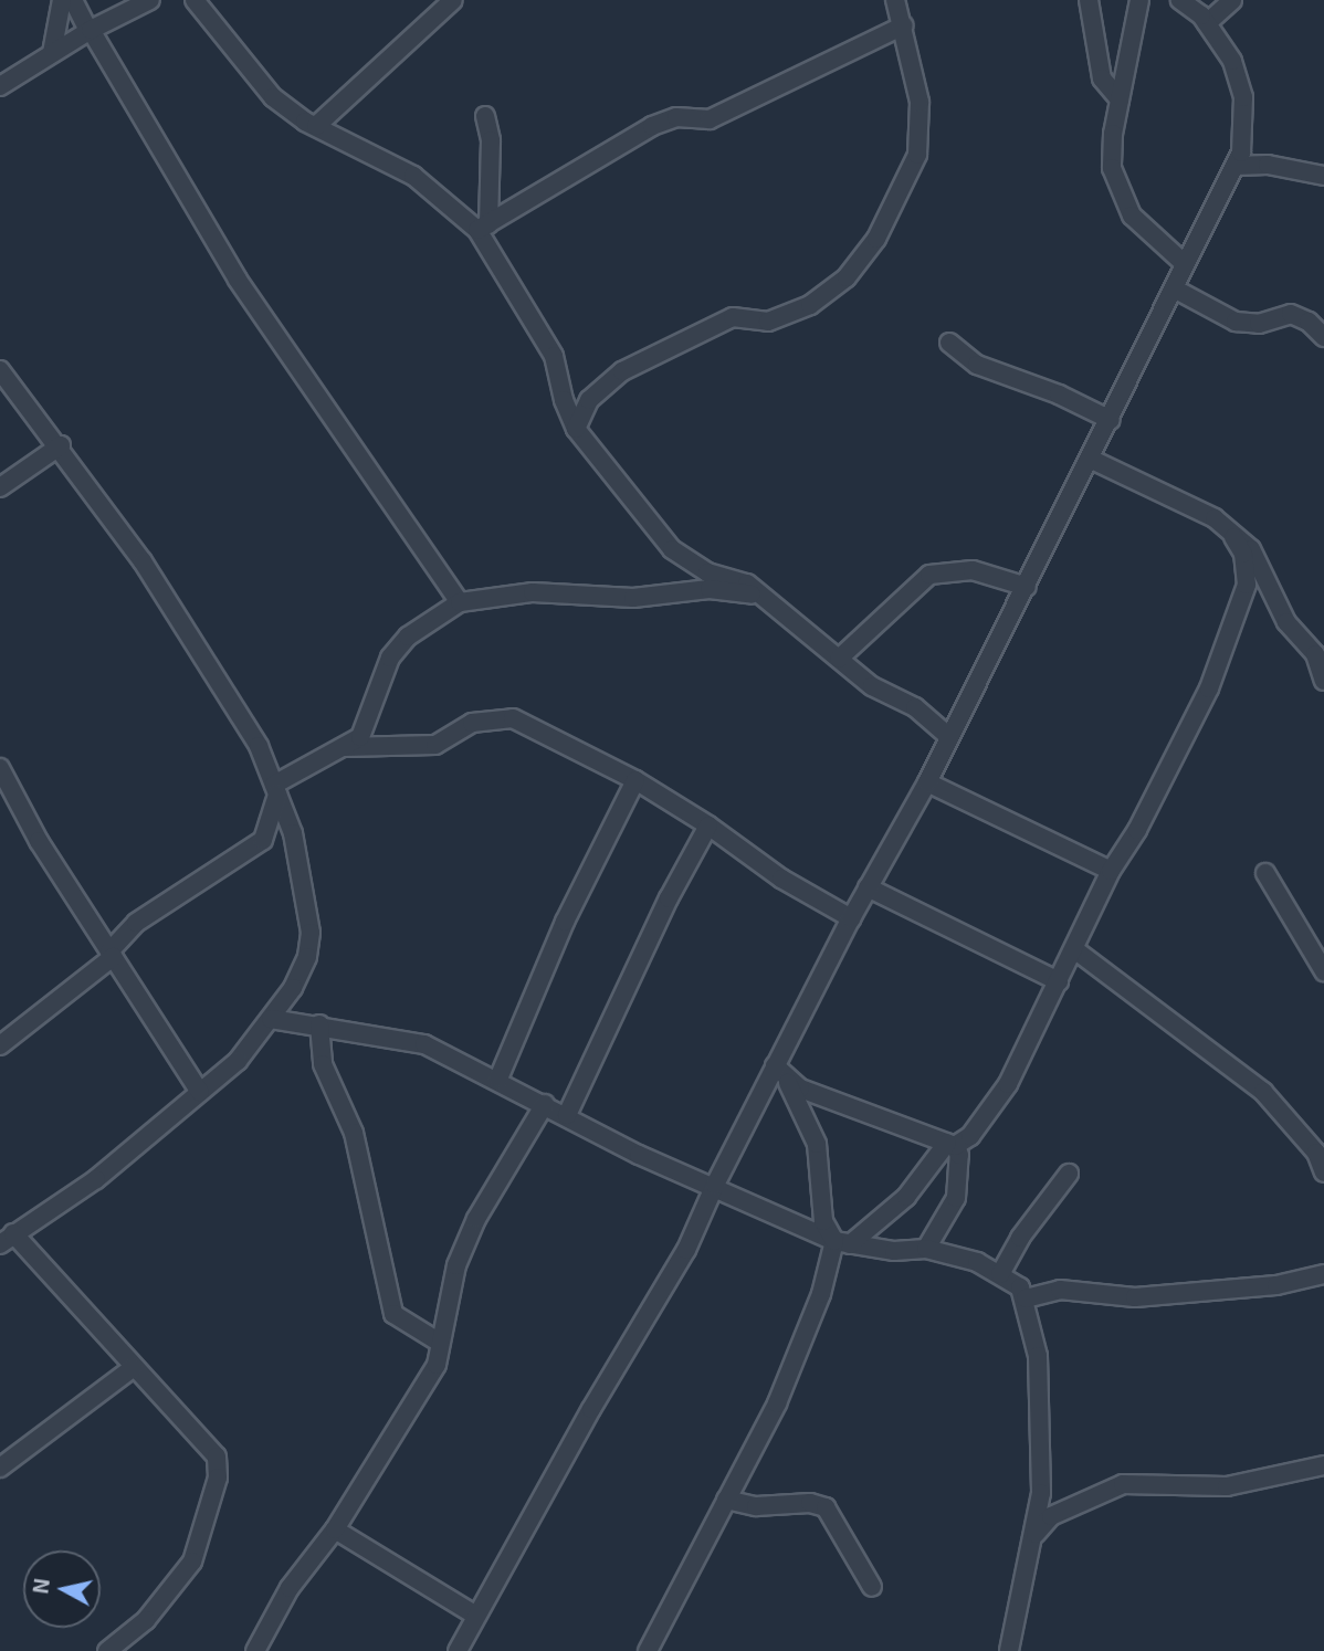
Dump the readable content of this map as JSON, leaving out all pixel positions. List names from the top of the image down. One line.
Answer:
{"north":"left"}
